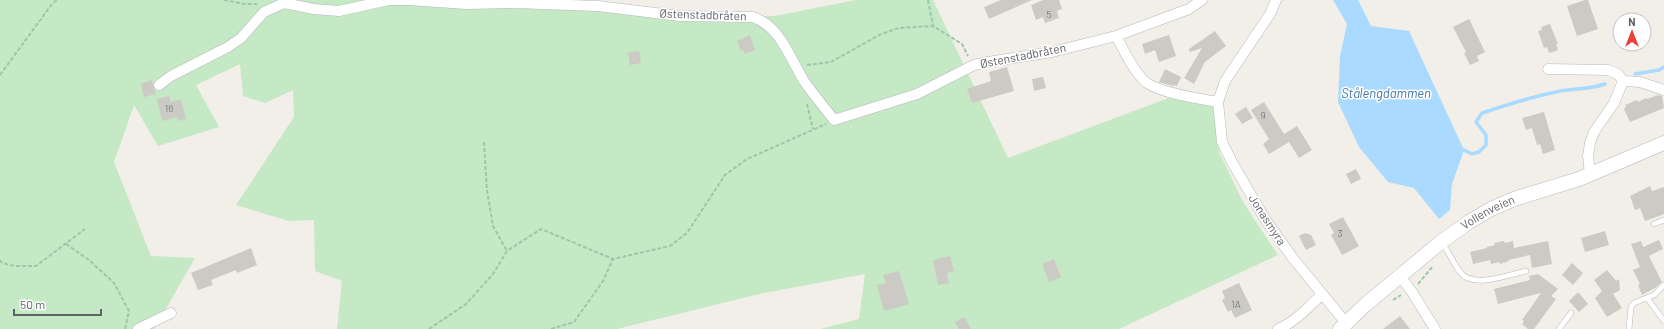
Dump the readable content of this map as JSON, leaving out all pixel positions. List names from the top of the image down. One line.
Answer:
{"streets":{"main road":["Vollenveien"],"street":["Østenstadbråten","Jonasmyra"]},"crossings":[["Vollenveien","Jonasmyra"]],"water":["Stålengdammen"],"house_numbers":["5","16","9","3","1A"],"scale_bar":"50 m","north":"top"}
